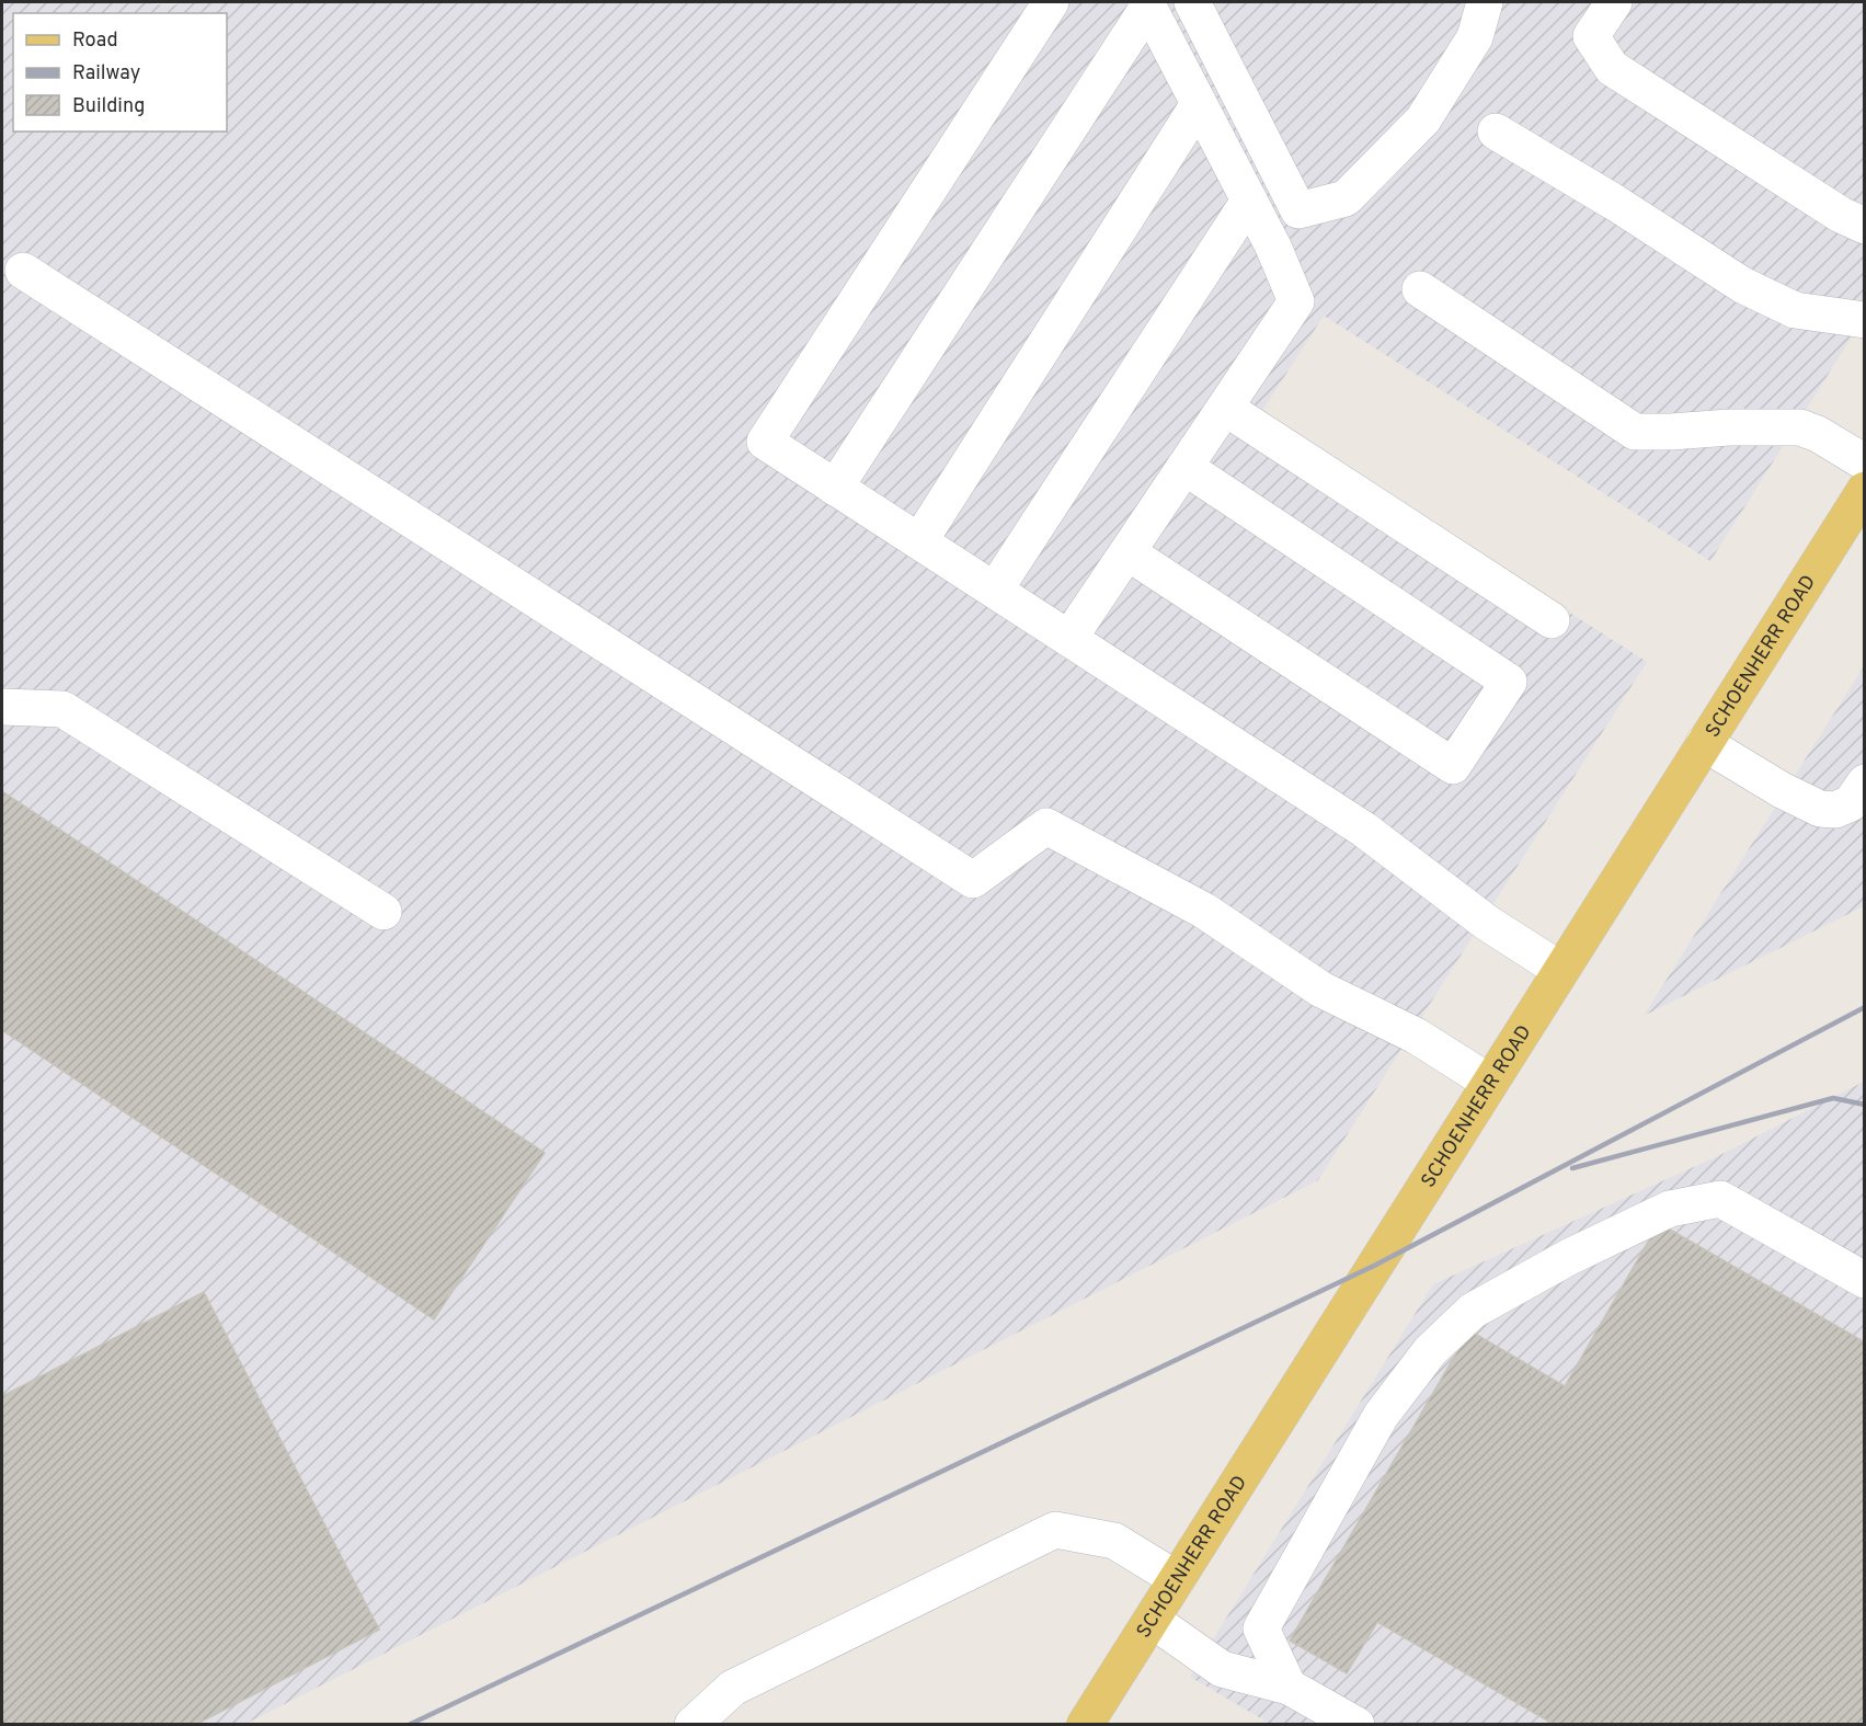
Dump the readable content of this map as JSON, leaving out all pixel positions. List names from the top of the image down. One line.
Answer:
{"streets":{"main road":["SCHOENHERR ROAD"]},"legend":["Road","Railway","Building"]}
